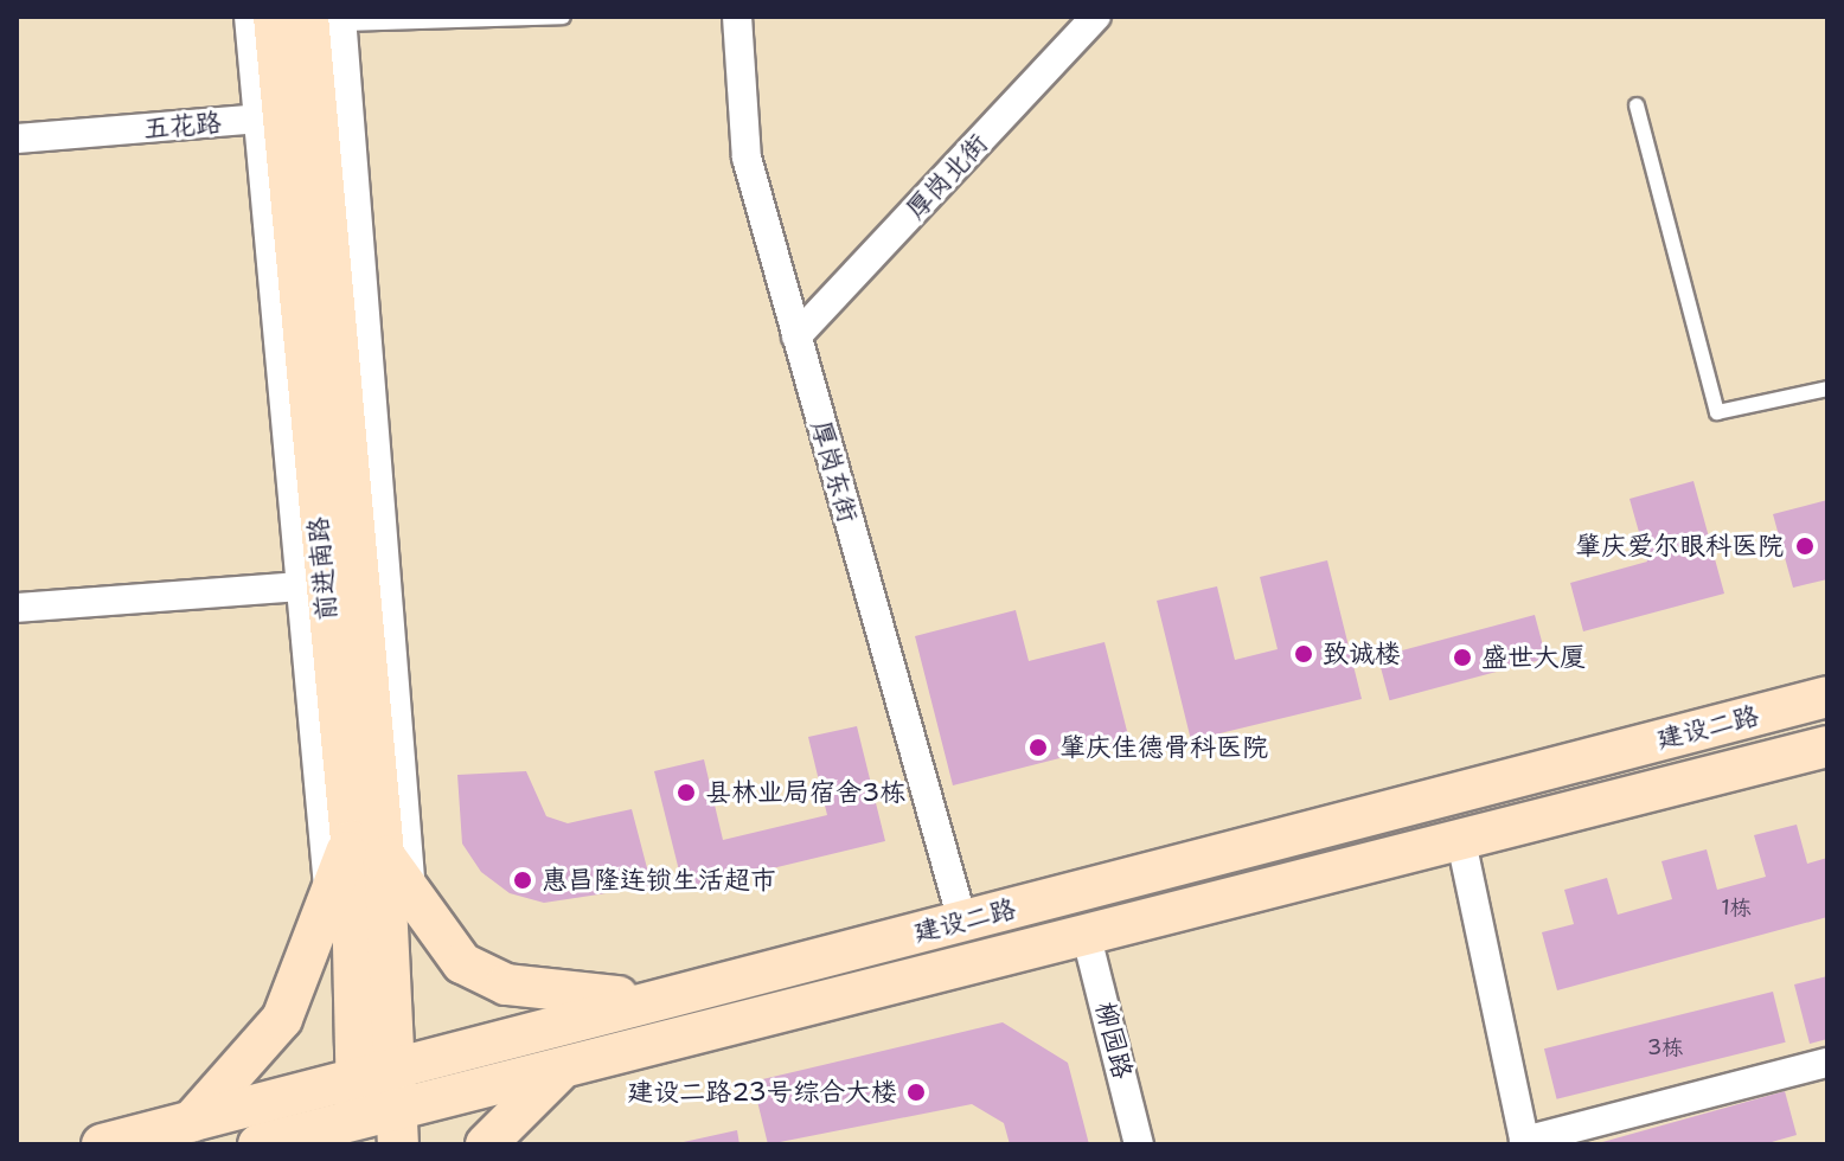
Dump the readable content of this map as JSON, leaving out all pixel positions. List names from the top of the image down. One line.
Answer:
{"streets":{"main road":["前进南路","建设二路"],"street":["五花路","厚岗北街","厚岗东街","柳园路"]},"crossings":[["五花路","前进南路"],["厚岗北街","厚岗东街"],["厚岗东街","建设二路"],["前进南路","建设二路"],["建设二路","柳园路"]],"places":["肇庆爱尔眼科医院","致诚楼","盛世大厦","肇庆佳德骨科医院","县林业局宿舍3栋","惠昌隆连锁生活超市","建设二路23号综合大楼"],"house_numbers":["1栋","3栋"]}
